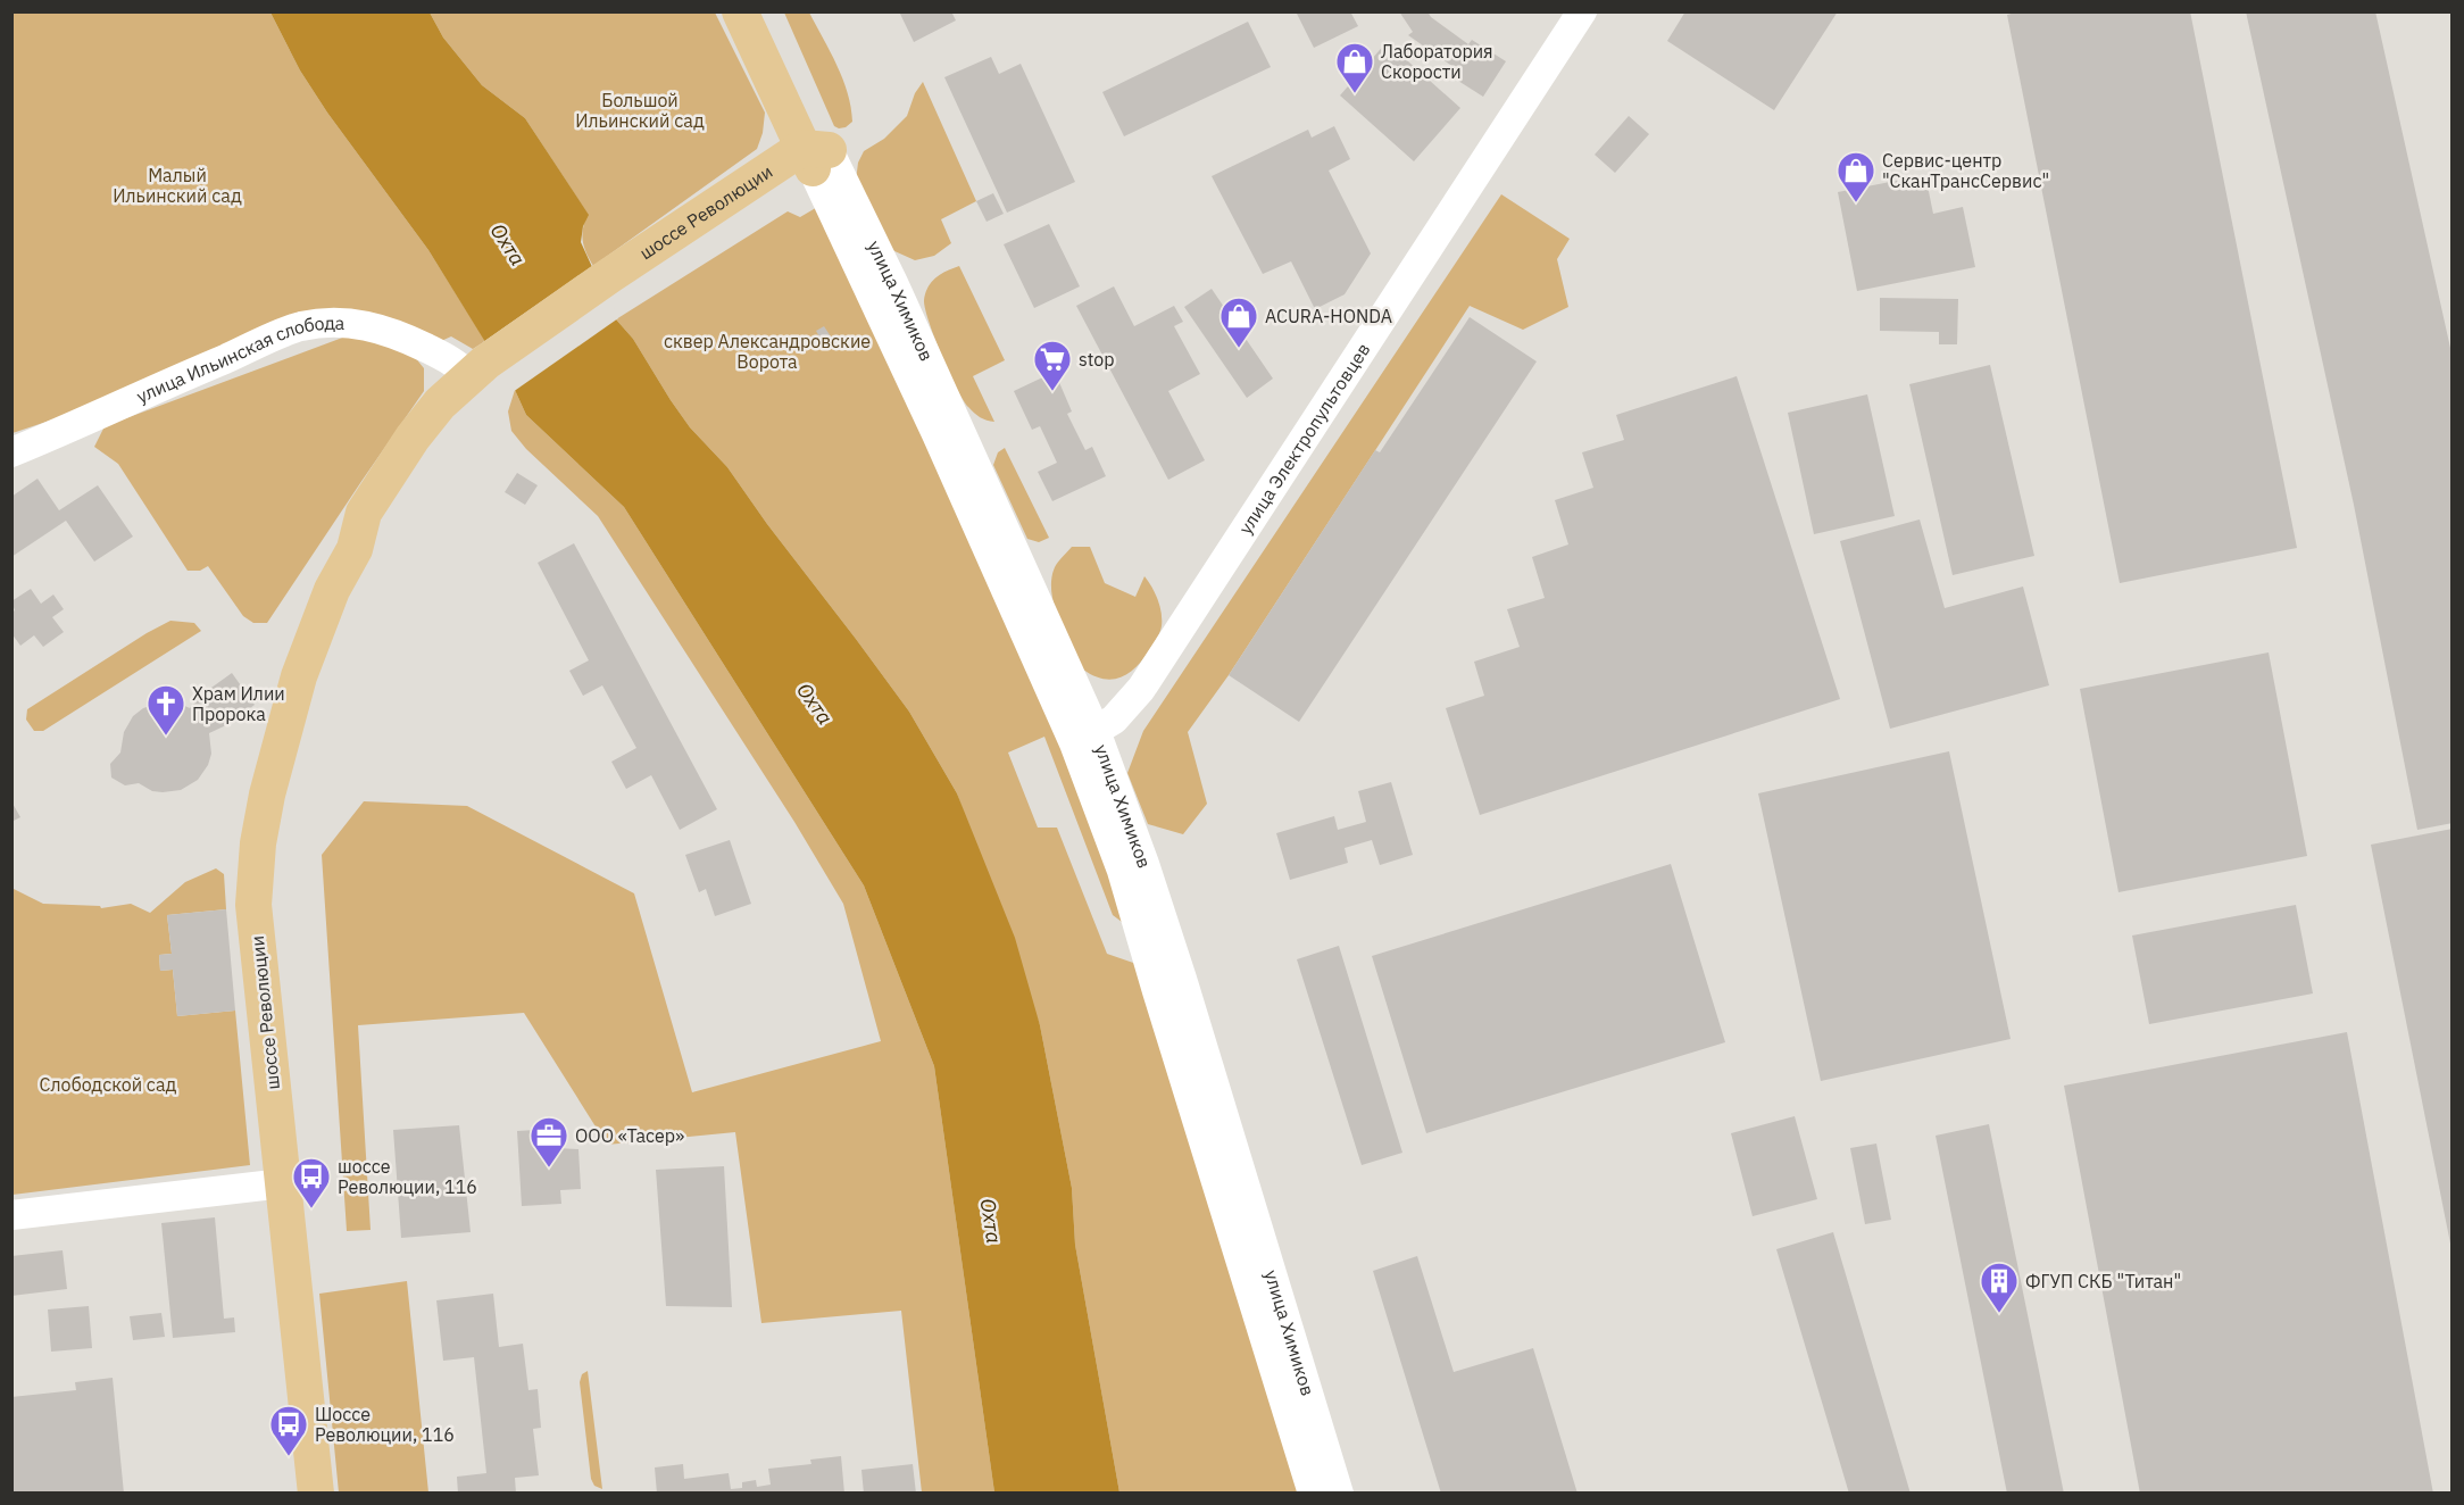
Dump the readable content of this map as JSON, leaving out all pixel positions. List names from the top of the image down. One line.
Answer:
{"streets":{"main road":["шоссе Революции"],"street":["улица Химиков","улица Ильинская слобода","улица Электропультовцев"]},"crossings":[["шоссе Революции","улица Химиков"],["шоссе Революции","улица Ильинская слобода"],["улица Химиков","улица Электропультовцев"]],"water":["Охта"],"parks":["Большой Ильинский сад","Малый Ильинский сад","сквер Александровские Ворота","Слободской сад"],"places":{"shop":["Лаборатория Скорости","Сервис-центр \"СканТрансСервис\"","ACURA-HONDA"],"supermarket":["stop"],"church":["Храм Илии Пророка"],"office":["ООО «Тасер»"],"bus stop":["шоссе Революции, 116","Шоссе Революции, 116"],"building":["ФГУП СКБ \"Титан\""]}}
